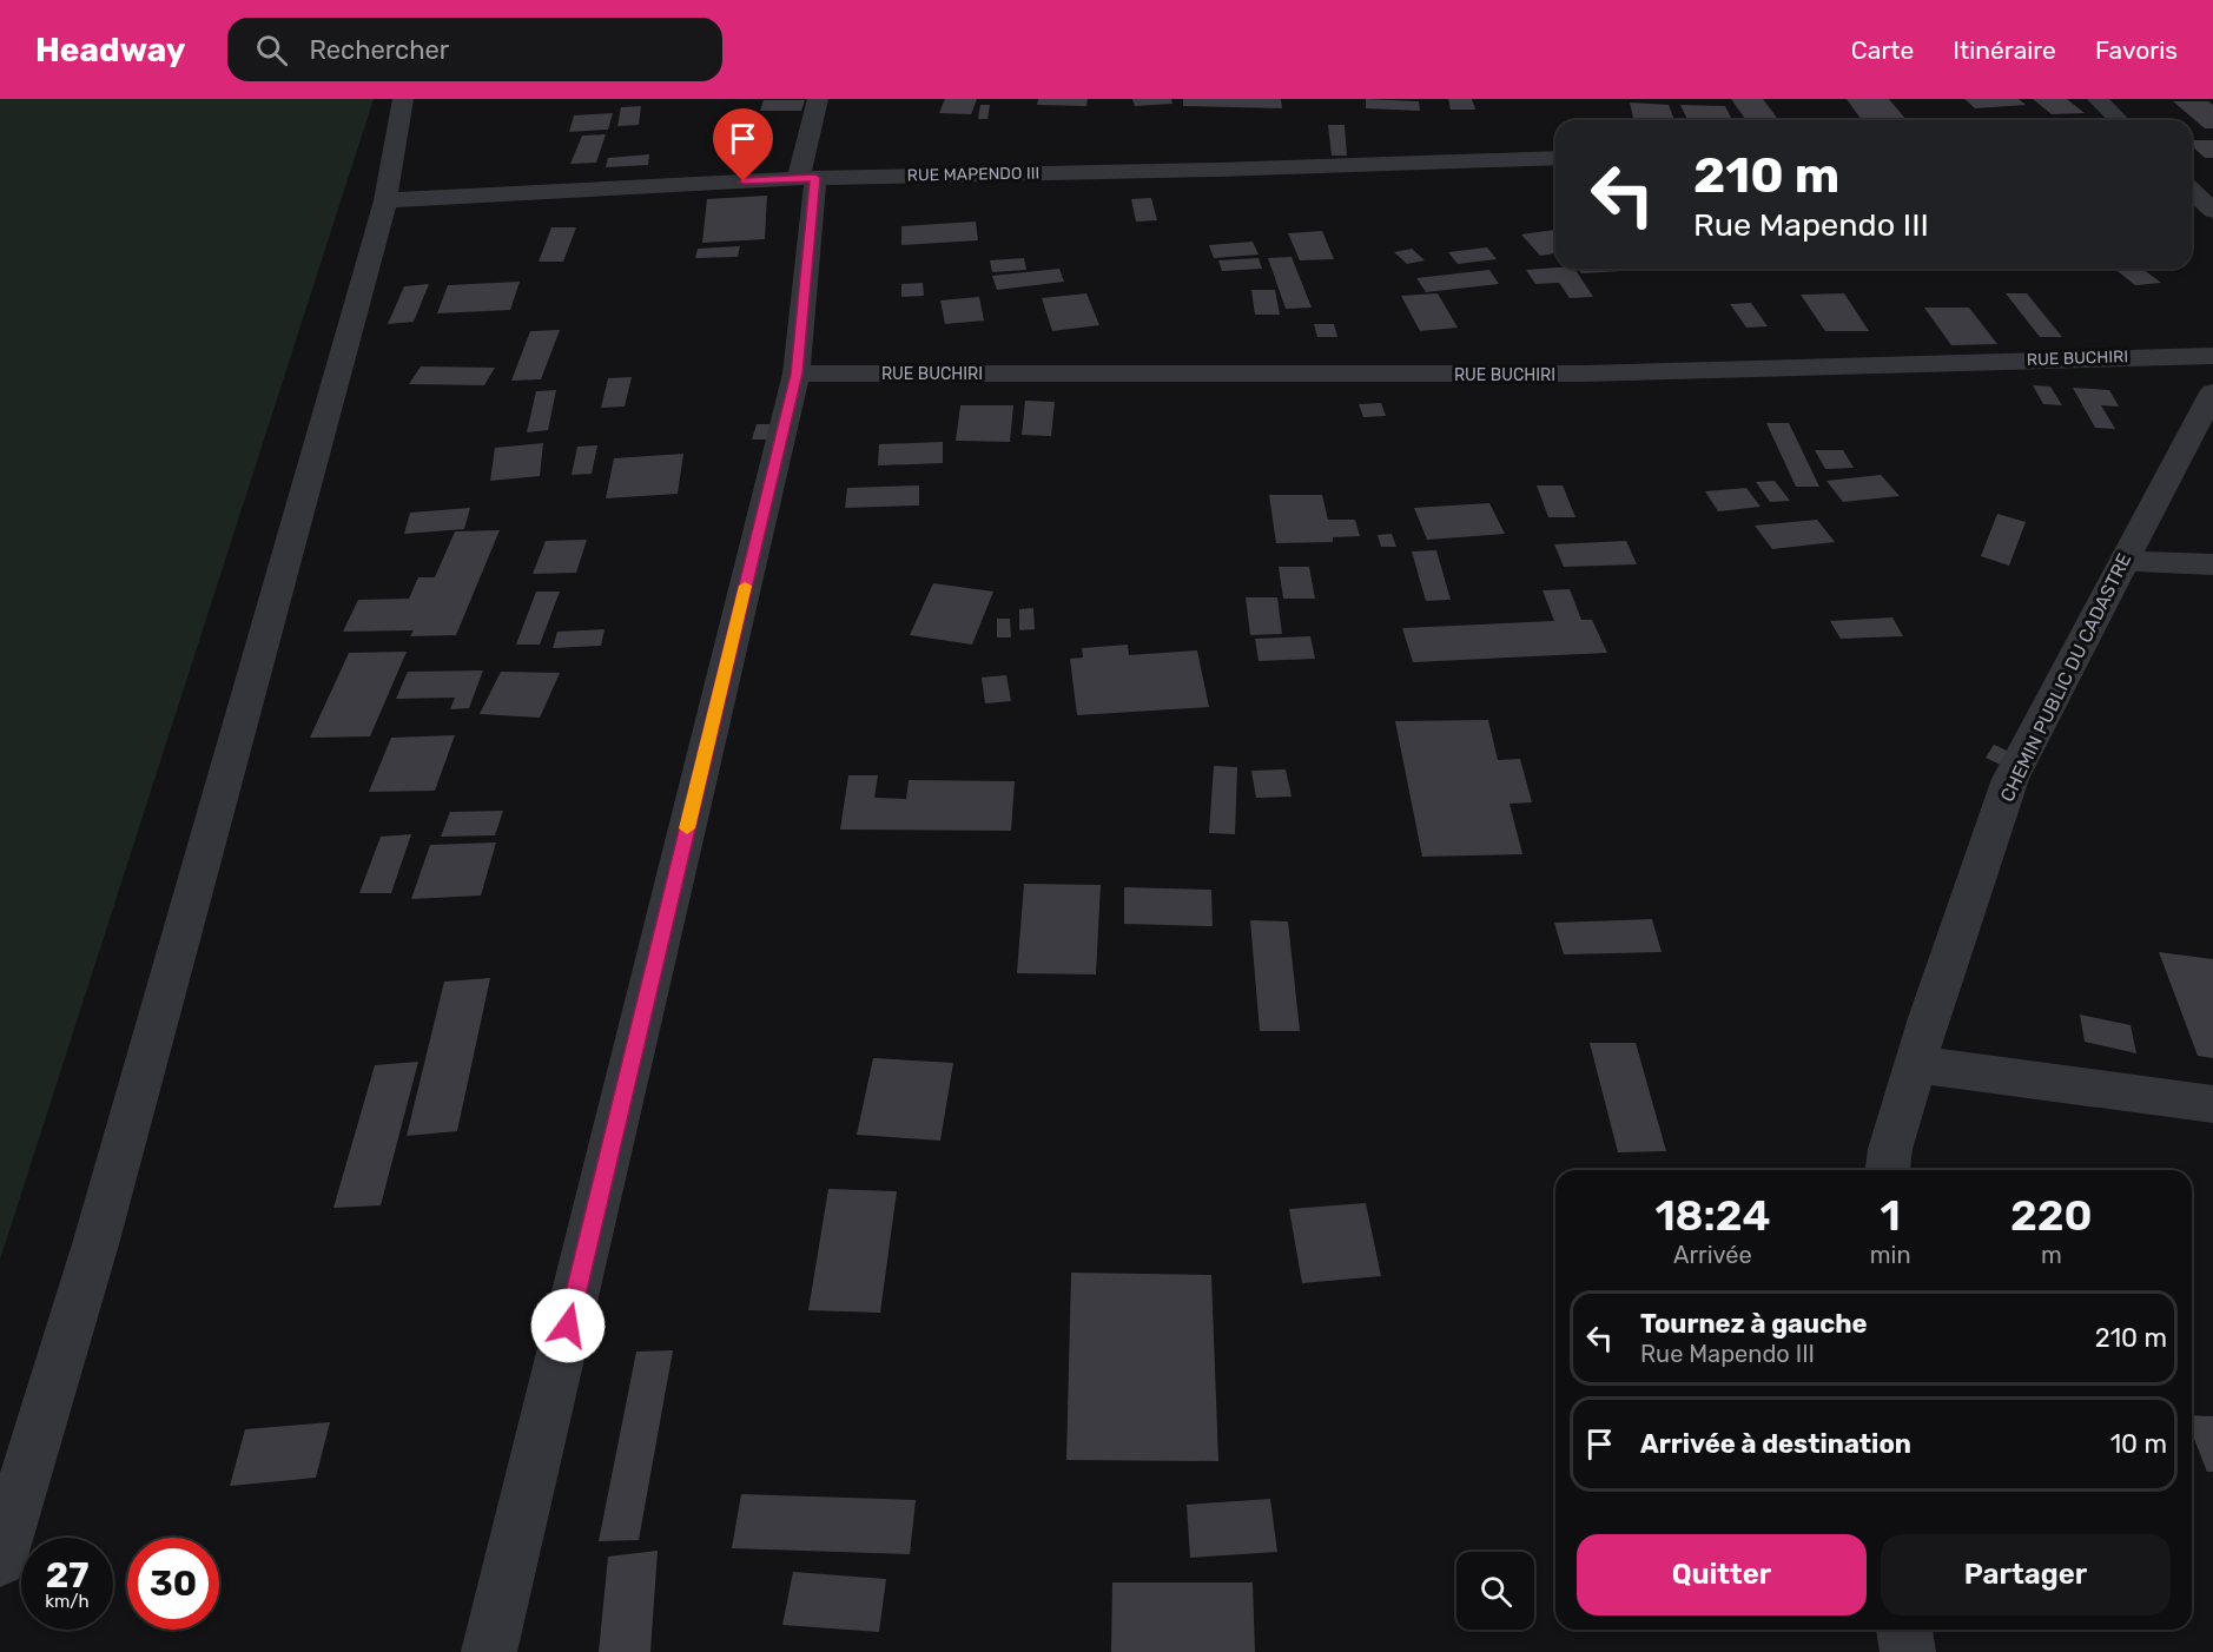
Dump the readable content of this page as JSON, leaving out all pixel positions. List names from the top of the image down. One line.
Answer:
{"streets":{"street":["RUE MAPENDO III","RUE BUCHIRI","CHEMIN PUBLIC DU CADASTRE"]},"page":{"header":"Headway","search":"Rechercher","nav":["Carte","Itinéraire","Favoris"],"turn":["210 m","Rue Mapendo III"],"eta":["18:24","Arrivée","1","min","220","m"],"list":[{"name":"Tournez à gauche","note":"Rue Mapendo III","value":"210 m"},{"name":"Arrivée à destination","value":"10 m"}],"buttons":["Quitter","Partager"],"speed":"27 km/h","limit":"30"}}
